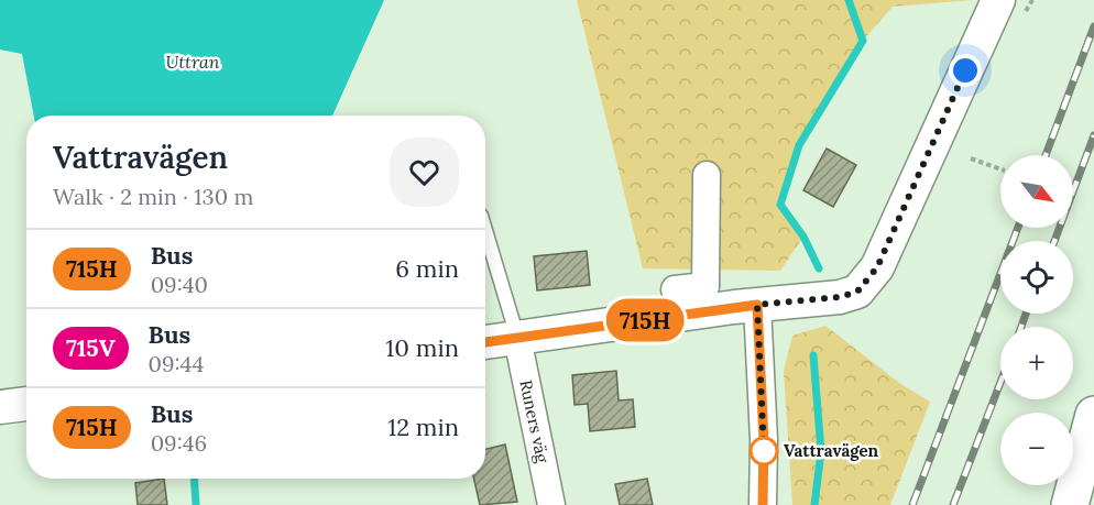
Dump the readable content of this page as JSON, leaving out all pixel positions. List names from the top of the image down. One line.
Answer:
{"streets":{"street":["Runers väg"]},"water":["Uttran"],"places":["Vattravägen"],"lines":["bus line 715H"],"north":"bottom right","page":{"on_map":"715H","heading":["Vattravägen","Walk · 2 min · 130 m"],"map_buttons":["+","−"],"list":[{"mark":"715H","name":"Bus","note":"09:40","value":"6 min"},{"mark":"715V","name":"Bus","note":"09:44","value":"10 min"},{"mark":"715H","name":"Bus","note":"09:46","value":"12 min"}]}}
